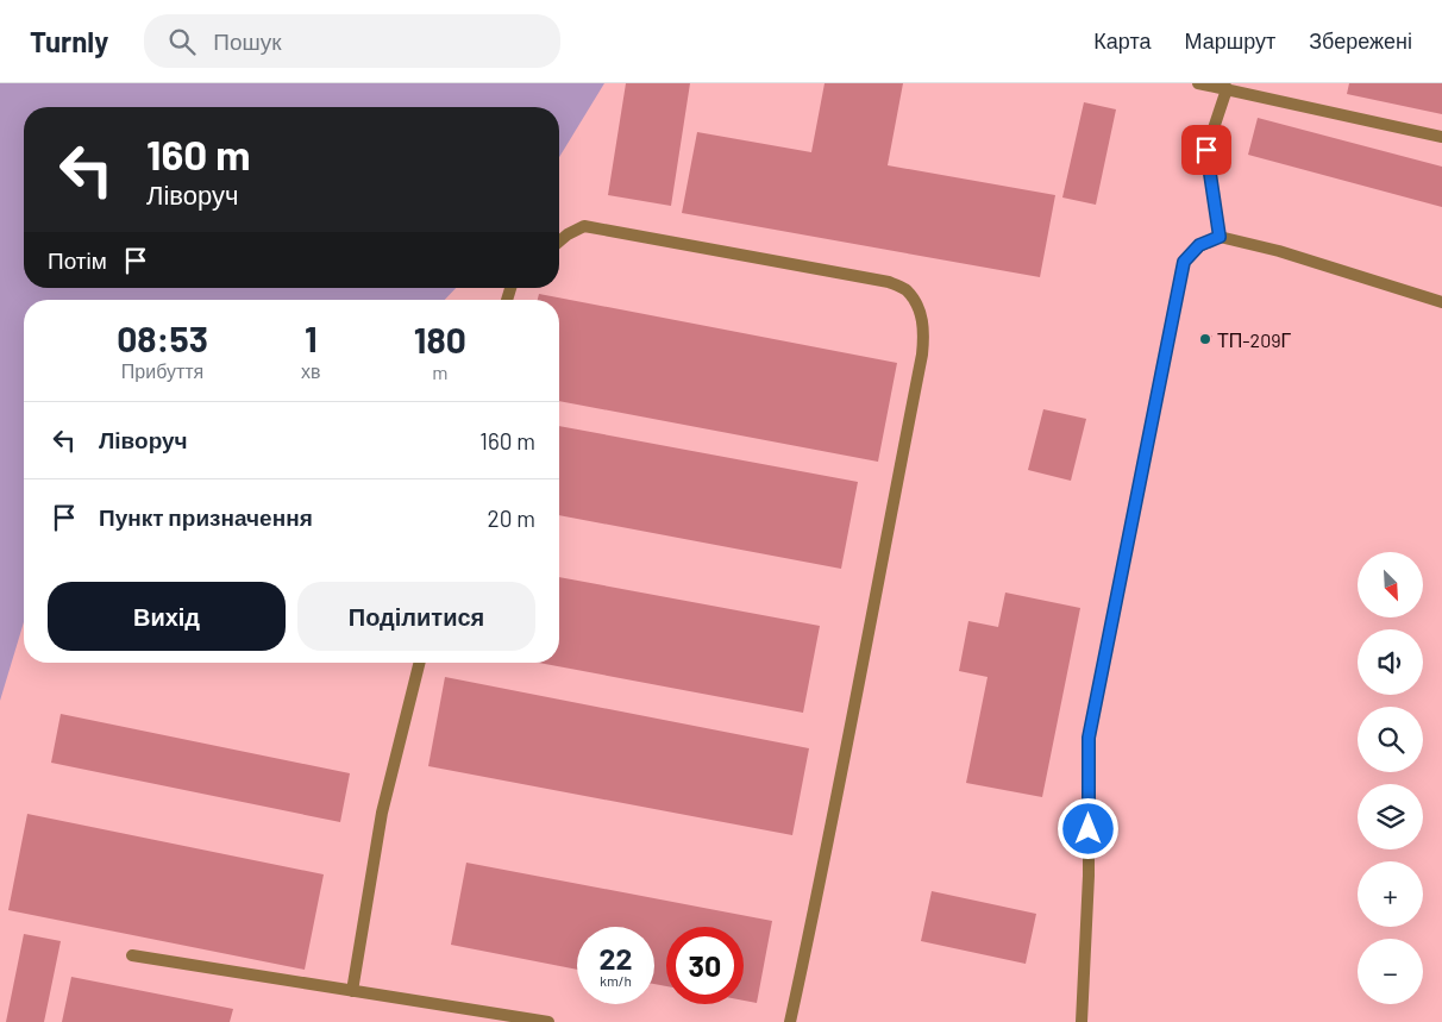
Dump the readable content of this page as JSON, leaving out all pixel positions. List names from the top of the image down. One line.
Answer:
{"places":["ТП-209Г"],"north":"bottom right","page":{"header":"Turnly","search":"Пошук","nav":["Карта","Маршрут","Збережені"],"turn":["160 m","Ліворуч"],"then":"Потім","eta":["08:53","Прибуття","1","хв","180","m"],"list":[{"name":"Ліворуч","value":"160 m"},{"name":"Пункт призначення","value":"20 m"}],"map_buttons":["+","−"],"buttons":["Вихід","Поділитися"],"speed":"22 km/h","limit":"30"}}
